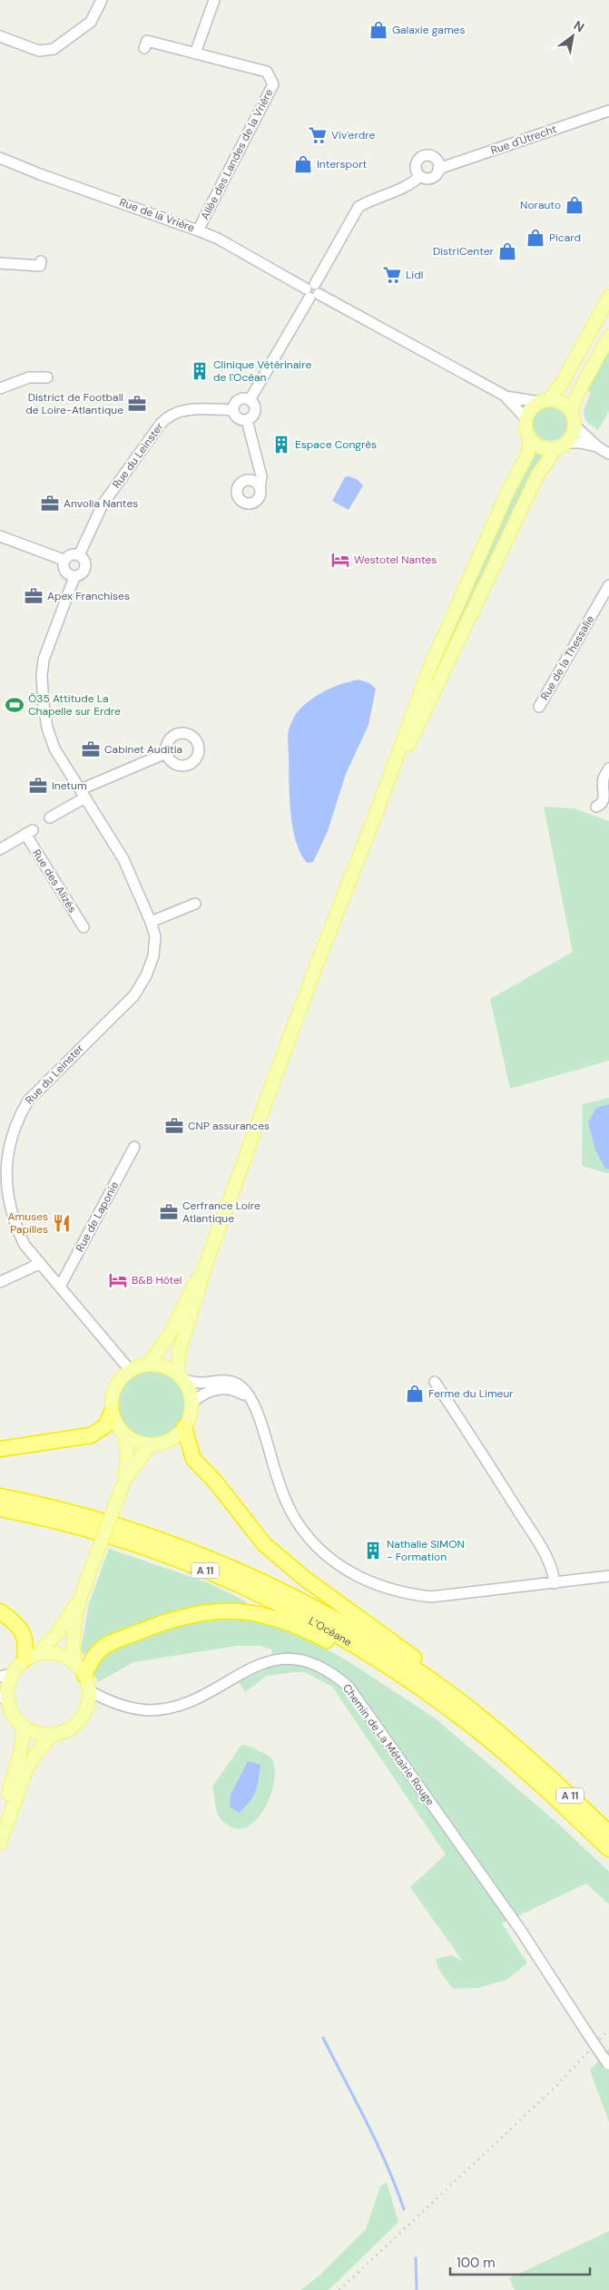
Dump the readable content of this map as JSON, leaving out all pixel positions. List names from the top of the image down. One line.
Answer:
{"streets":{"highway":["A 11","L’Océane"],"street":["Rue d'Utrecht","Allée des Landes de la Vrière","Rue de la Vrière","Rue du Leinster","Rue de la Thessalie","Rue des Alizés","Rue de Laponie","Chemin de La Métairie Rouge"]},"crossings":[["Allée des Landes de la Vrière","Rue de la Vrière"],["Rue du Leinster","Rue de Laponie"]],"places":{"shop":["Galaxie games","Intersport","Norauto","Picard","DistriCenter","Ferme du Limeur"],"supermarket":["Viv'erdre","Lidl"],"building":["Clinique Vétérinaire de l'Océan","Espace Congrès","Nathalie SIMON - Formation"],"office":["District de Football de Loire-Atlantique","Anvolia Nantes","Apex Franchises","Cabinet Auditia","Inetum","CNP assurances","Cerfrance Loire Atlantique"],"hotel":["Westotel Nantes","B&B Hôtel"],"sports":["Ô35 Attitude La Chapelle sur Erdre"],"restaurant":["Amuses Papilles"]},"scale_bar":"100 m","north":"top right"}
